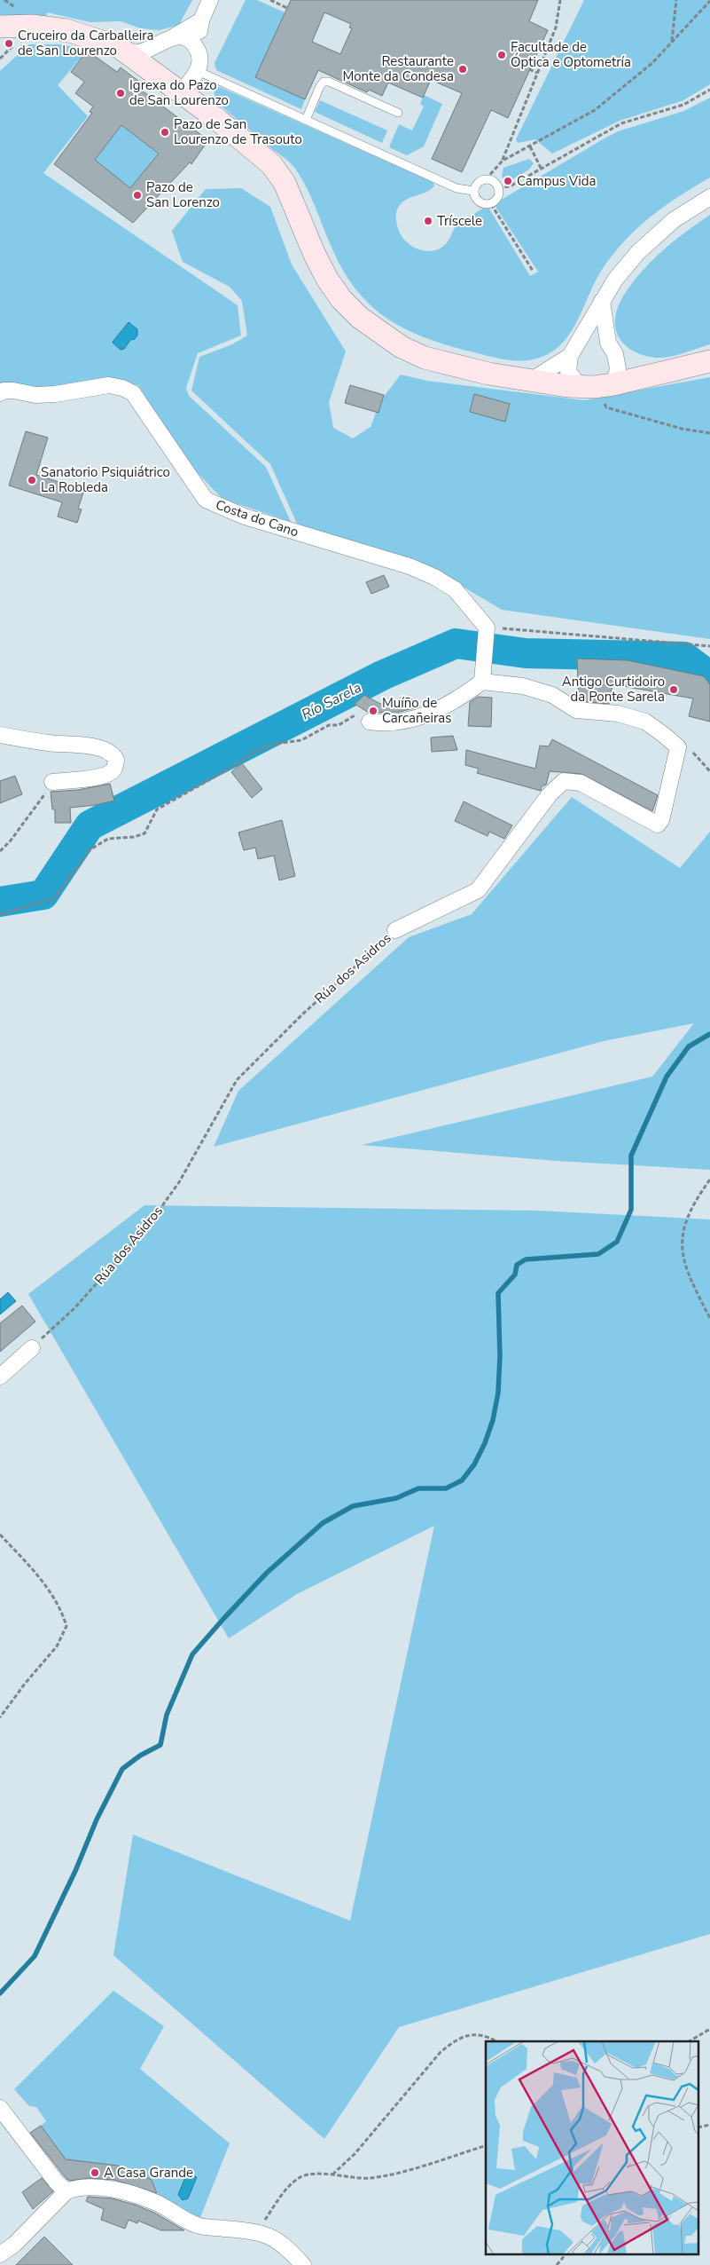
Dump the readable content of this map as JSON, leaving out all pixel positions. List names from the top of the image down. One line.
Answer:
{"streets":{"street":["Costa do Cano","Rúa dos Asidros"]},"water":["Río Sarela"],"places":["Cruceiro da Carballeira de San Lourenzo","Facultade de Óptica e Optometría","Restaurante Monte da Condesa","Igrexa do Pazo de San Lourenzo","Pazo de San Lourenzo de Trasouto","Campus Vida","Pazo de San Lorenzo","Tríscele","Sanatorio Psiquiátrico La Robleda","Antigo Curtidoiro da Ponte Sarela","Muíño de Carcañeiras","A Casa Grande"]}
